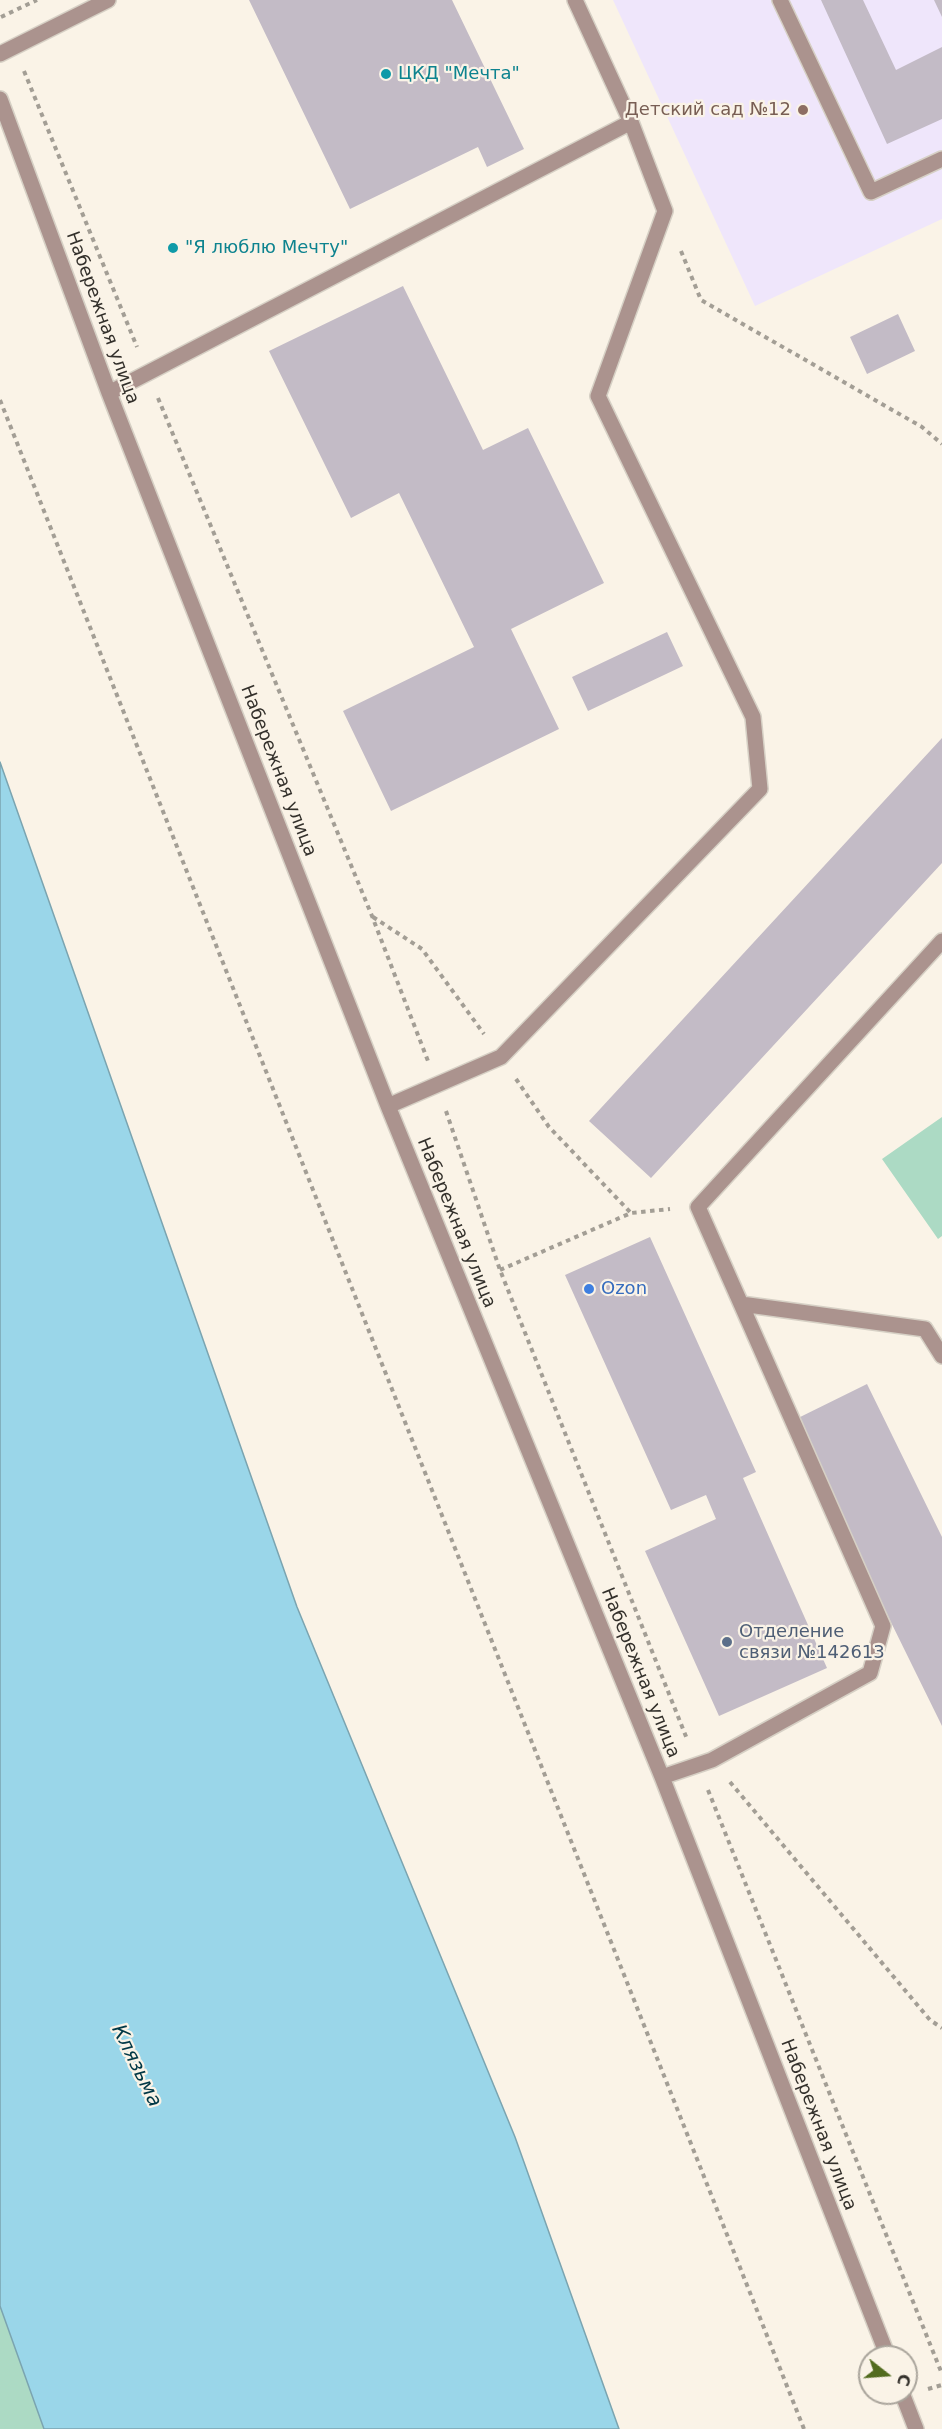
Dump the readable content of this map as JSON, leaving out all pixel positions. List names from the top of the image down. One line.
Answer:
{"streets":{"street":["Набережная улица"]},"water":["Клязьма"],"places":["ЦКД \"Мечта\"","Детский сад №12","\"Я люблю Мечту\"","Ozon","Отделение связи №142613"],"north":"right"}
